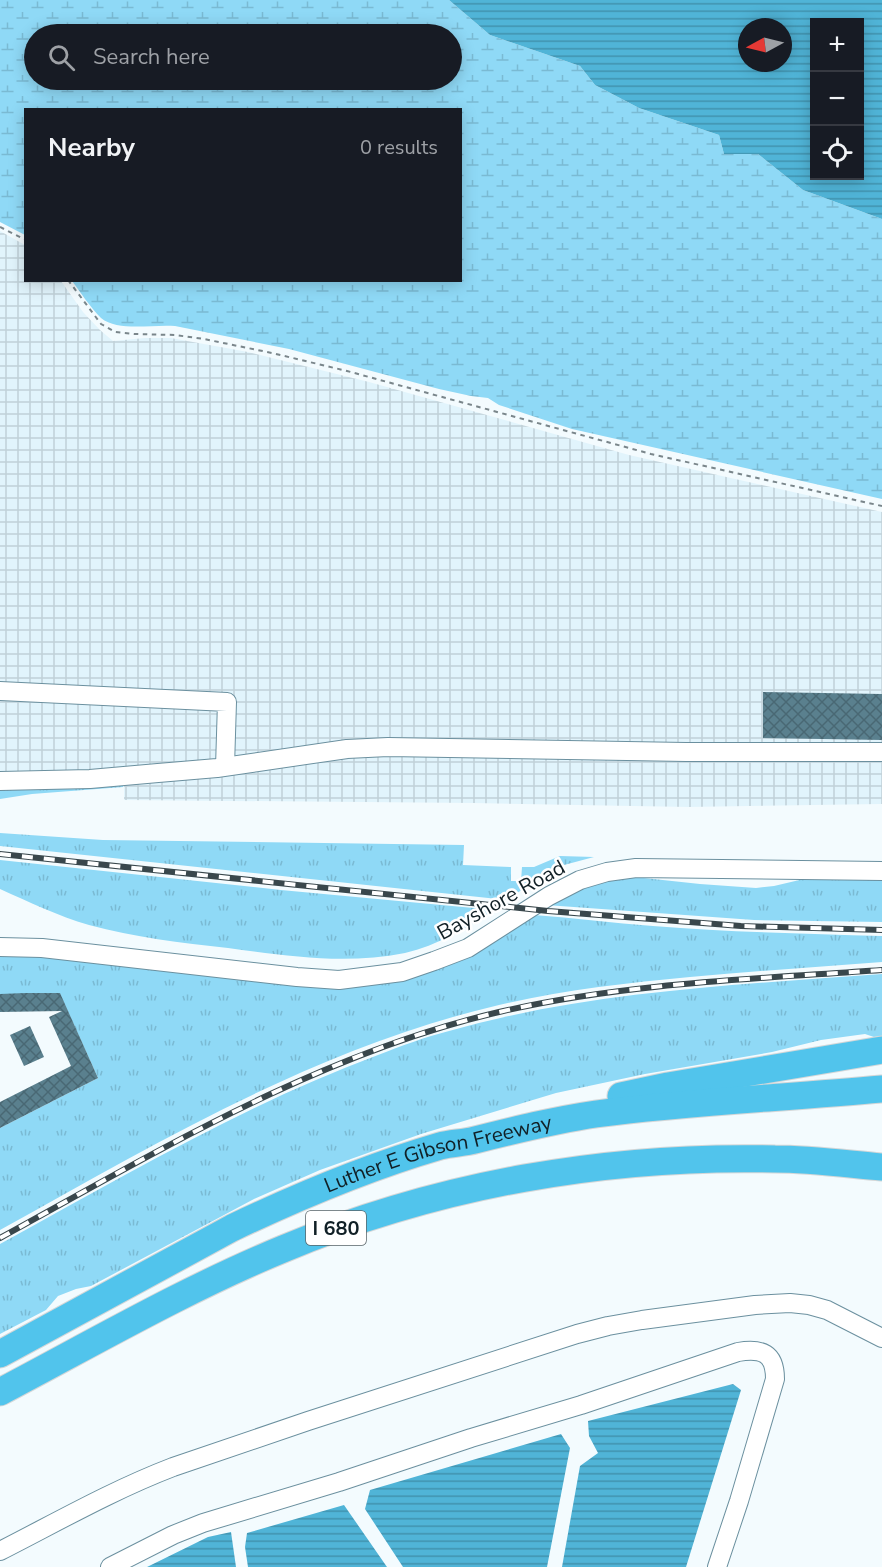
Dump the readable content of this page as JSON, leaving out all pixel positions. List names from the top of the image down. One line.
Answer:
{"streets":{"highway":["Luther E Gibson Freeway","I 680"],"street":["Bayshore Road"]},"north":"left","page":{"map_buttons":["+","−"],"search":"Search here","heading":["Nearby","0 results"]}}
